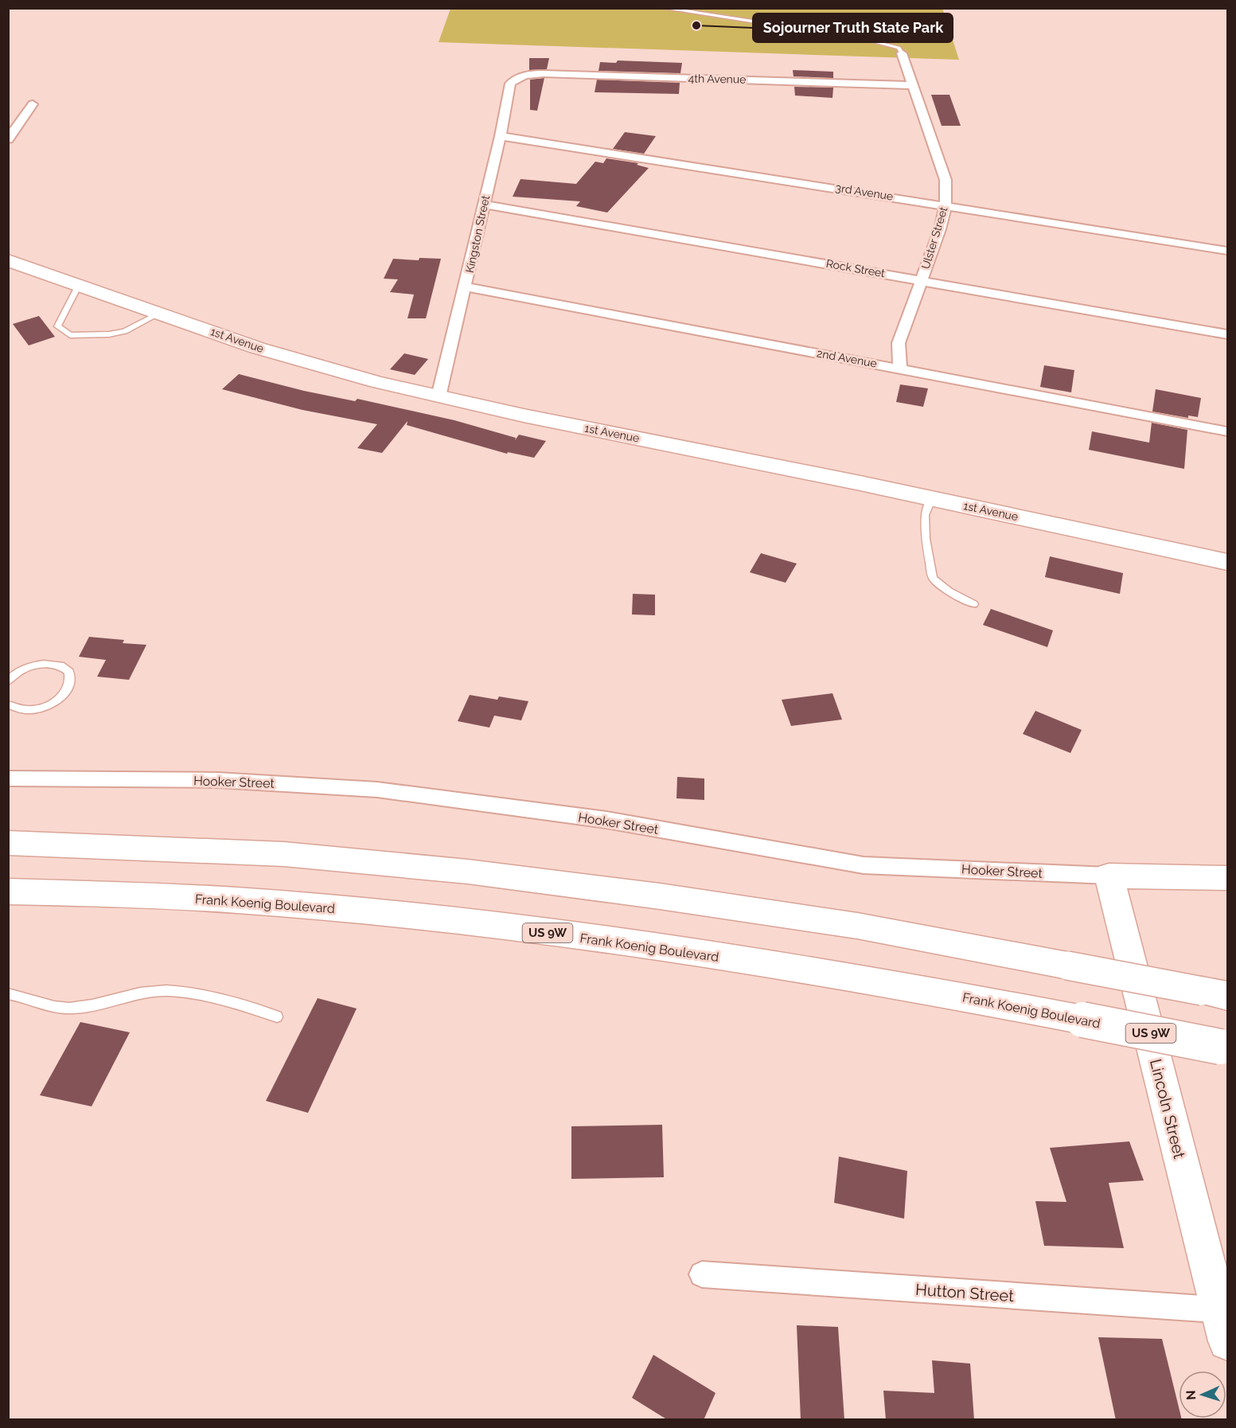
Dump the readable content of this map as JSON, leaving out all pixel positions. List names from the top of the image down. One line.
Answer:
{"streets":{"street":["4th Avenue","3rd Avenue","Kingston Street","Ulster Street","Rock Street","1st Avenue","2nd Avenue","Hooker Street","Frank Koenig Boulevard","US 9W","Lincoln Street","Hutton Street"]},"crossings":[["4th Avenue","Kingston Street"],["4th Avenue","Ulster Street"],["3rd Avenue","Kingston Street"],["3rd Avenue","Ulster Street"],["Kingston Street","Rock Street"],["Kingston Street","1st Avenue"],["Kingston Street","2nd Avenue"],["Ulster Street","Rock Street"],["Ulster Street","2nd Avenue"],["Hooker Street","Lincoln Street"],["Lincoln Street","Hutton Street"]],"places":["Sojourner Truth State Park"],"north":"left"}
